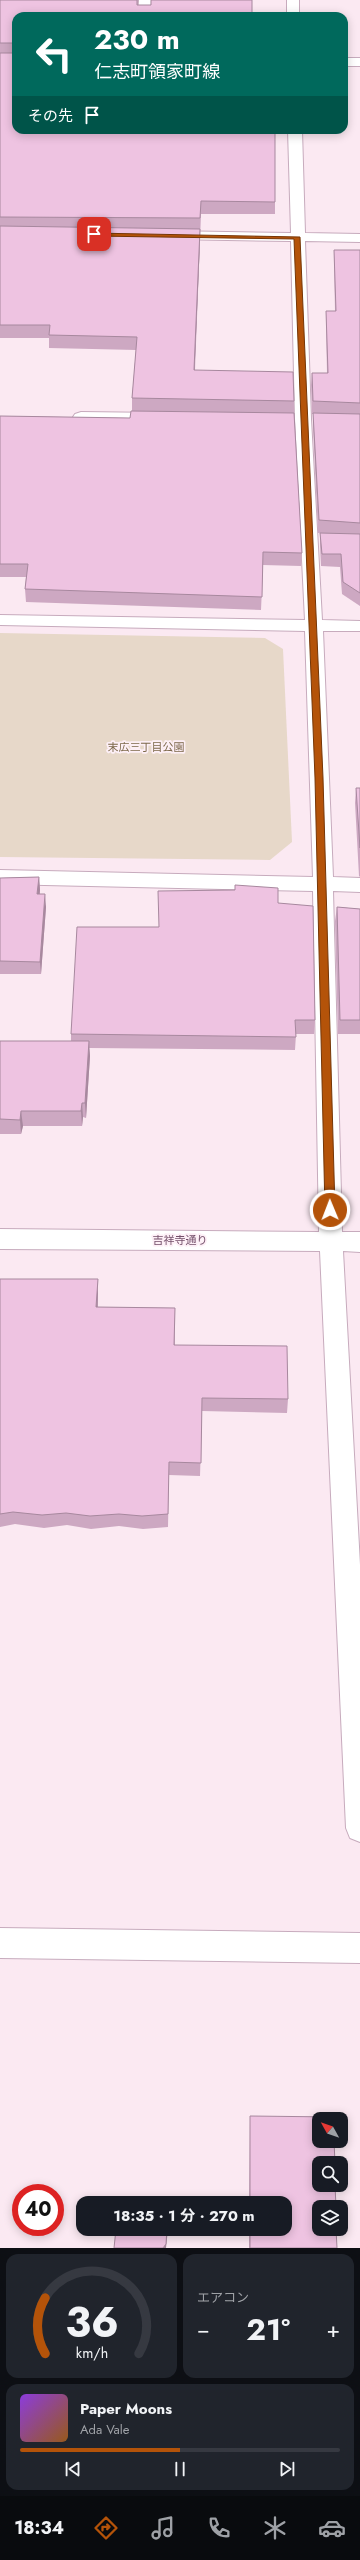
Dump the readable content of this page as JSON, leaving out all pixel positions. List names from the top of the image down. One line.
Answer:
{"streets":{"street":["吉祥寺通り"]},"parks":["末広三丁目公園"],"north":"top left","page":{"turn":["230 m","仁志町領家町線"],"then":"その先","limit":"40","trip":"18:35 · 1 分 · 270 m","tile":"エアコン","heat":["−","21°","+"],"song":["Paper Moons","Ada Vale"],"tabs":"18:34","gauge":["36","km/h"]}}
